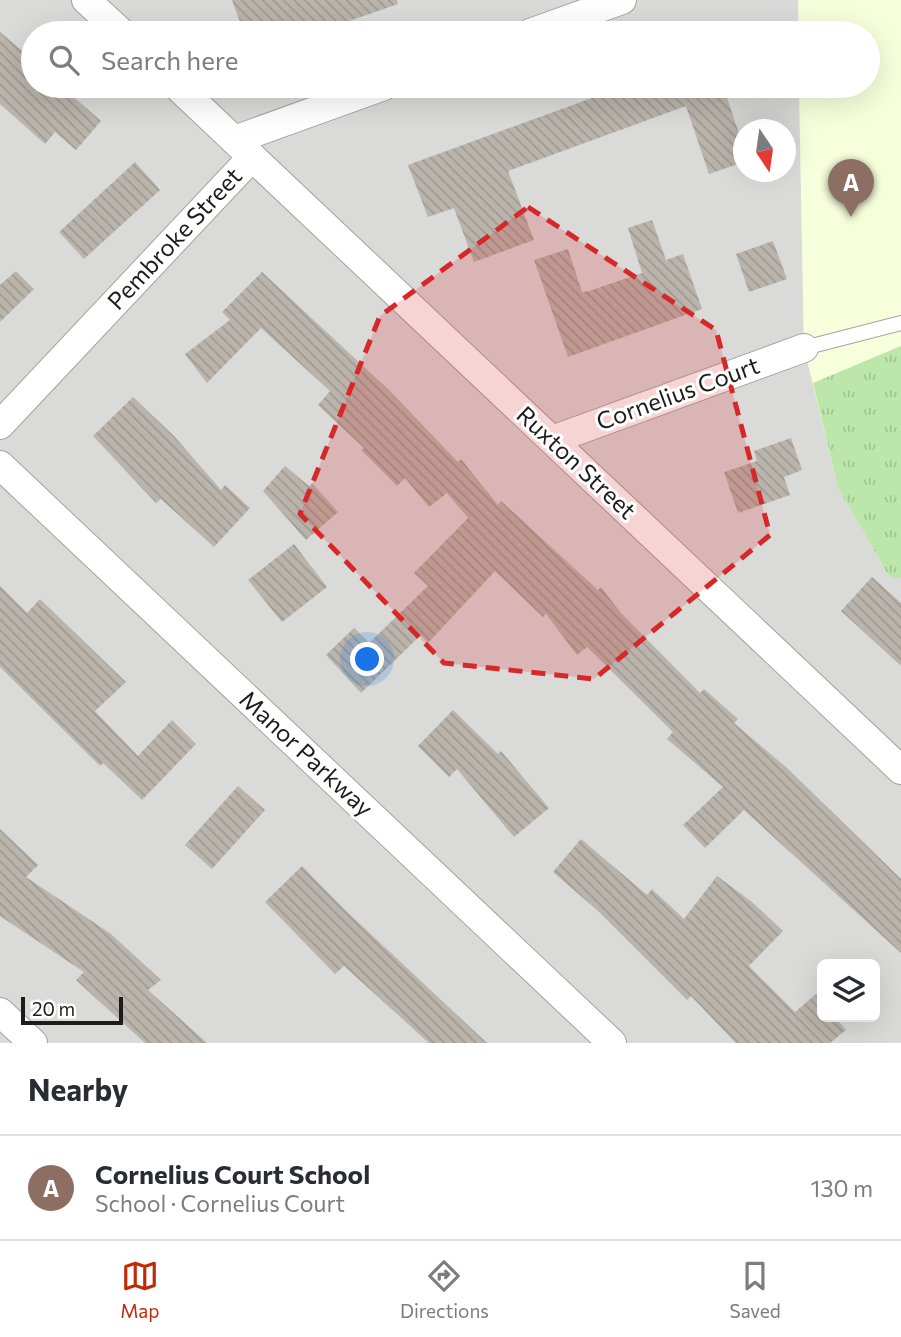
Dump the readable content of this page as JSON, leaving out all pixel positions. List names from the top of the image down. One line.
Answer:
{"streets":{"street":["Pembroke Street","Cornelius Court","Ruxton Street","Manor Parkway"]},"crossings":[["Pembroke Street","Ruxton Street"],["Cornelius Court","Ruxton Street"]],"scale_bar":"20 m","north":"bottom","page":{"search":"Search here","pins":"A","scale":"20 m","heading":"Nearby","list":[{"mark":"A","name":"Cornelius Court School","note":"School · Cornelius Court","value":"130 m"}],"nav":["Map","Directions","Saved"]}}
